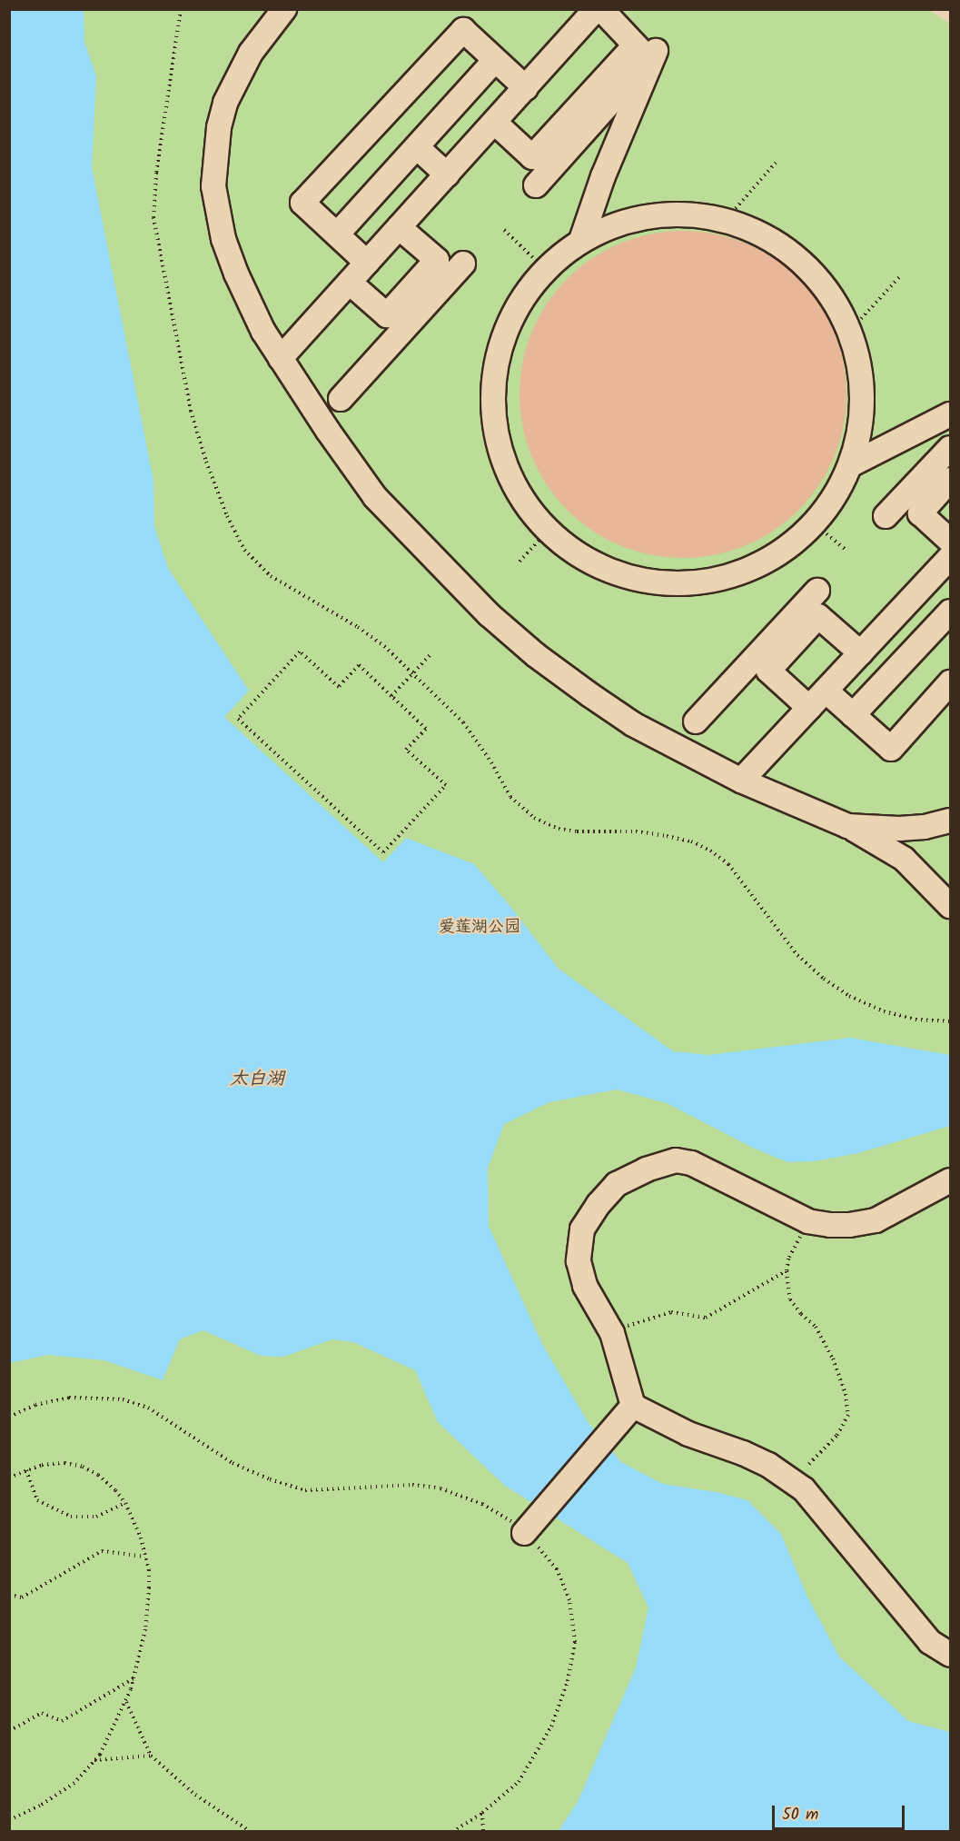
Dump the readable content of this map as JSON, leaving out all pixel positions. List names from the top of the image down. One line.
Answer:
{"water":["太白湖"],"parks":["爱莲湖公园"],"scale_bar":"50 m"}
